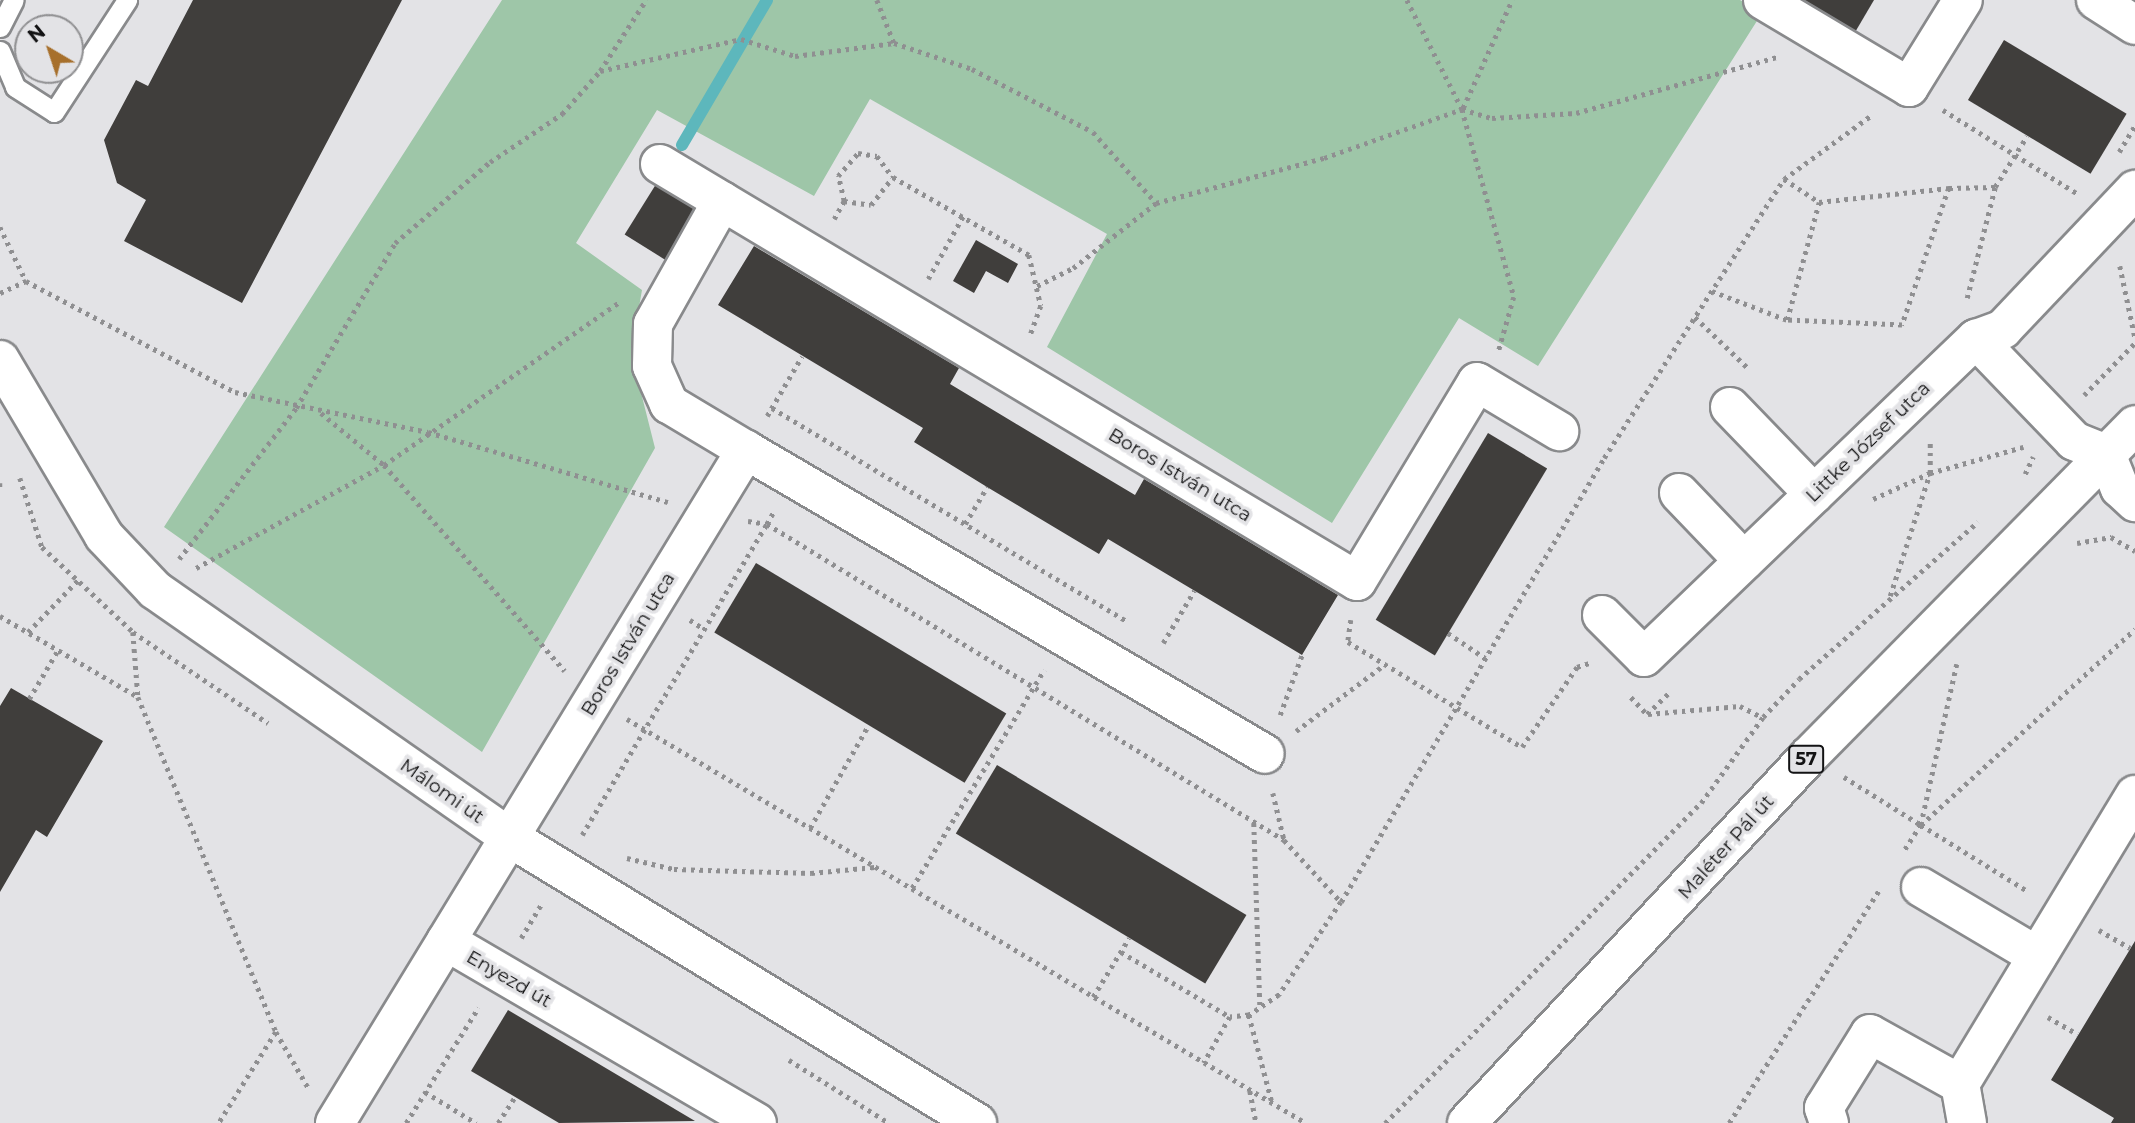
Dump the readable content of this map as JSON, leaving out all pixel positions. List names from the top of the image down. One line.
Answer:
{"streets":{"street":["Littke József utca","Boros István utca","57","Málomi út","Maléter Pál út","Enyezd út"]},"crossings":[["Boros István utca","Málomi út"],["Boros István utca","Enyezd út"]],"north":"top left"}
